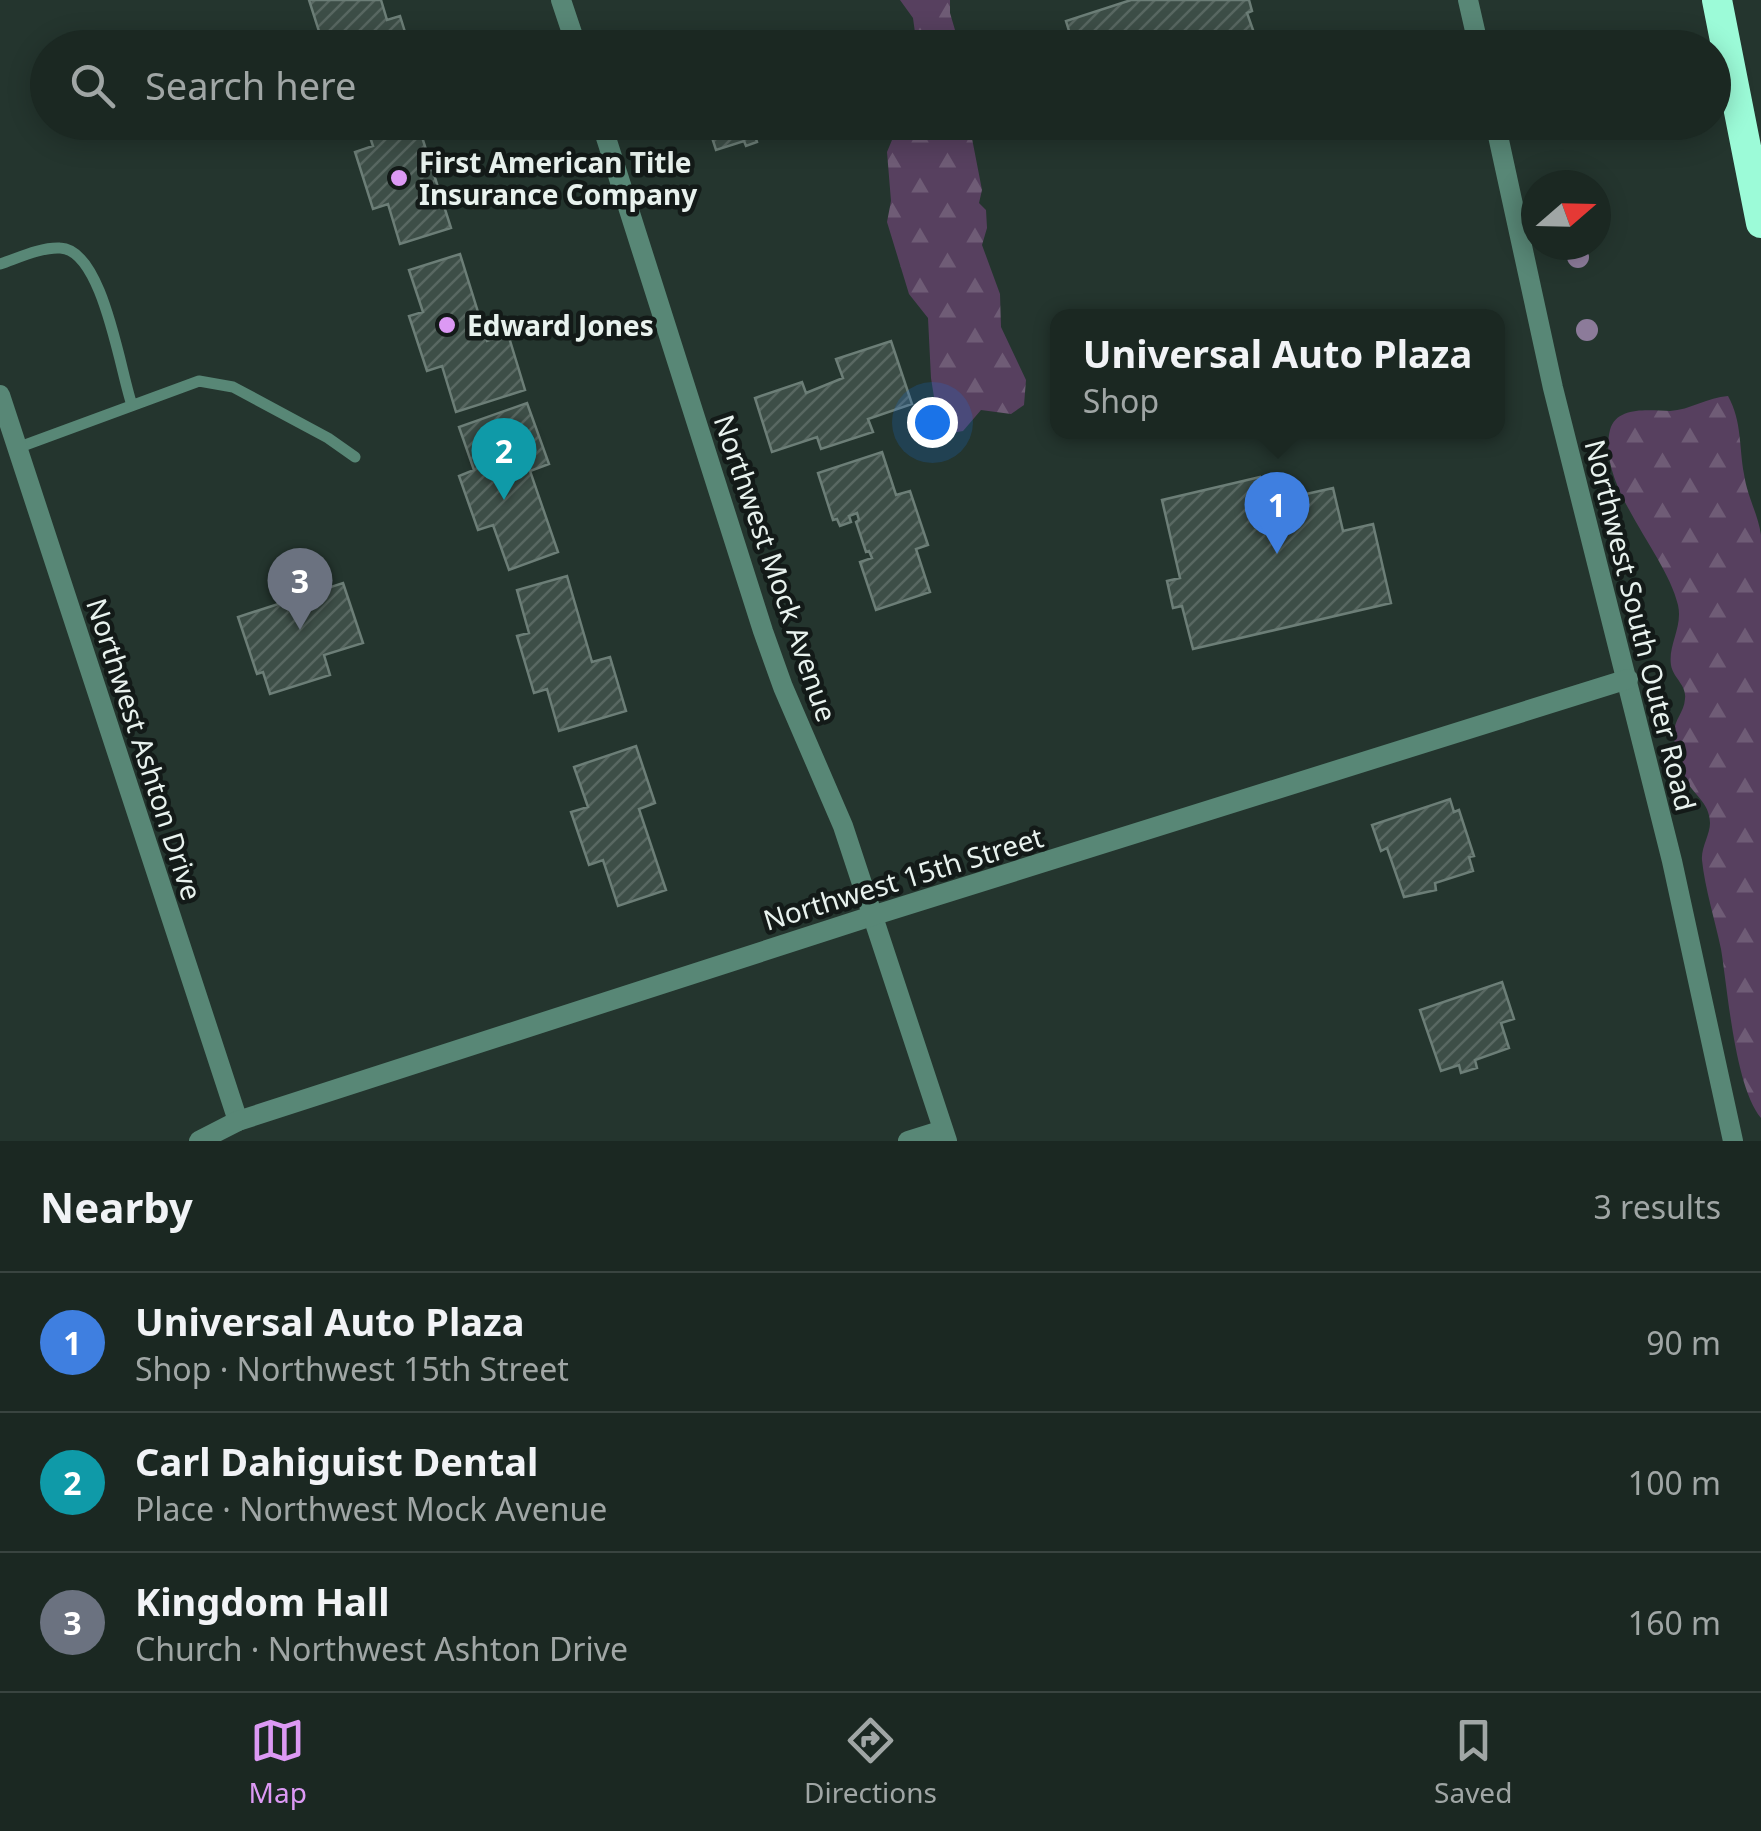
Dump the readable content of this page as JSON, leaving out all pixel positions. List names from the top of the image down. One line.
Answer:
{"streets":{"street":["Northwest Mock Avenue","Northwest South Outer Road","Northwest Ashton Drive","Northwest 15th Street"]},"crossings":[["Northwest Mock Avenue","Northwest 15th Street"],["Northwest South Outer Road","Northwest 15th Street"],["Northwest Ashton Drive","Northwest 15th Street"]],"places":["First American Title Insurance Company","Edward Jones"],"north":"right","page":{"search":"Search here","popup":["Universal Auto Plaza","Shop"],"pins":["2","1","3"],"heading":["Nearby","3 results"],"list":[{"mark":"1","name":"Universal Auto Plaza","note":"Shop · Northwest 15th Street","value":"90 m"},{"mark":"2","name":"Carl Dahiguist Dental","note":"Place · Northwest Mock Avenue","value":"100 m"},{"mark":"3","name":"Kingdom Hall","note":"Church · Northwest Ashton Drive","value":"160 m"}],"nav":["Map","Directions","Saved"]}}
